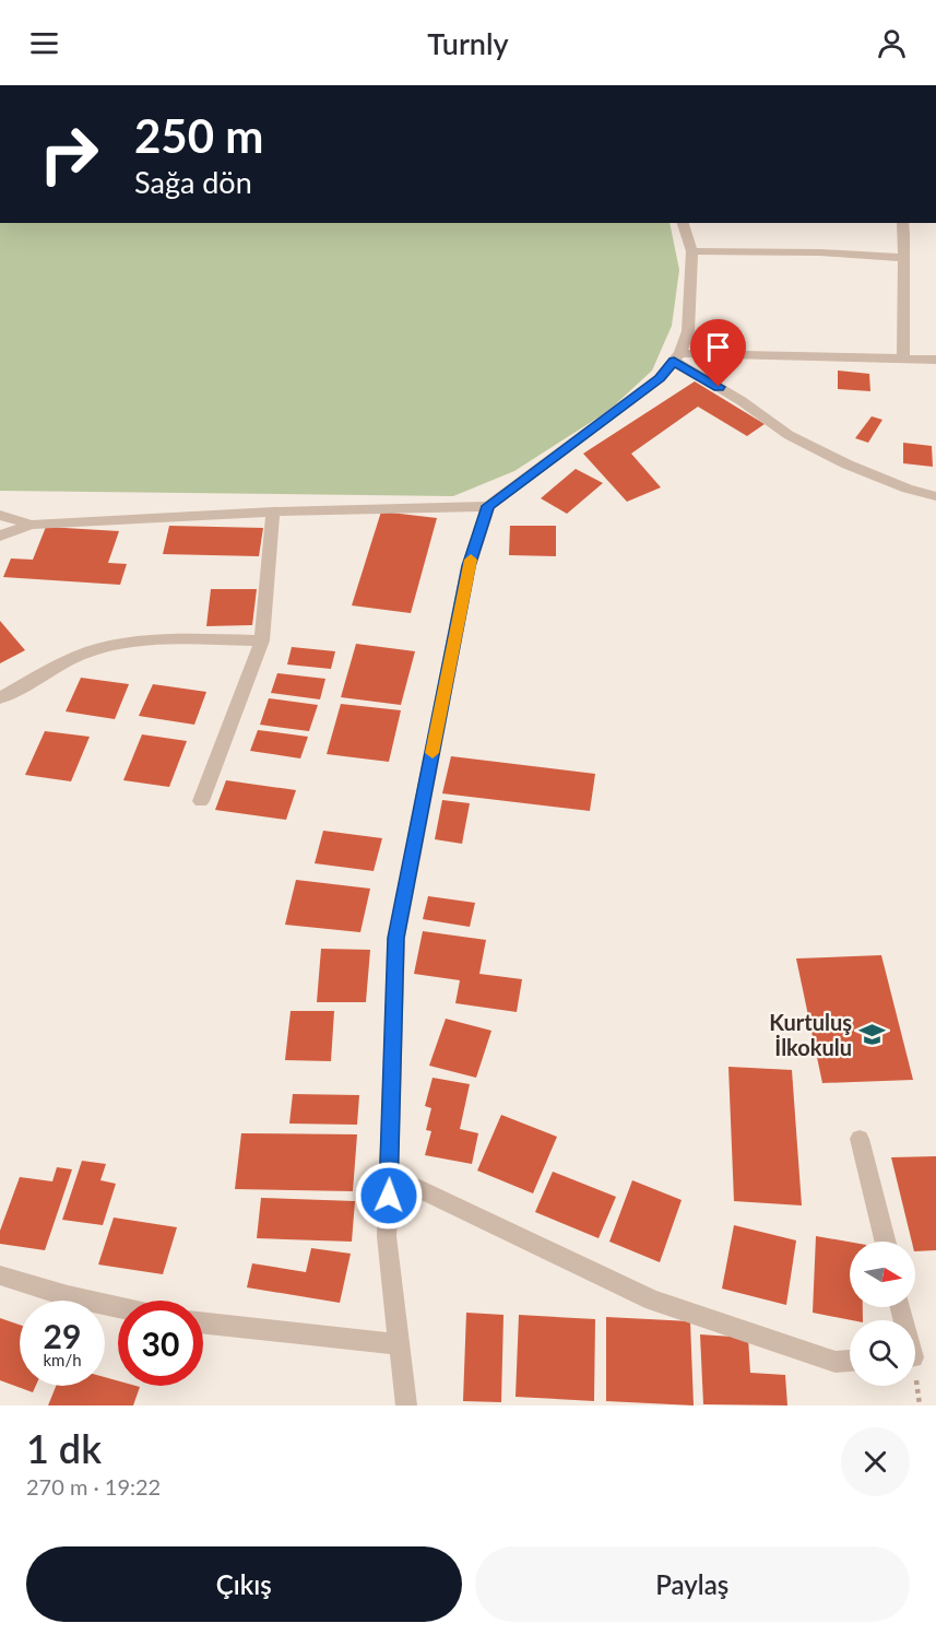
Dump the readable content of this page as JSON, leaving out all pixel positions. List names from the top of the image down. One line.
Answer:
{"places":{"school or university":["Kurtuluş İlkokulu"]},"north":"right","page":{"header":"Turnly","turn":["250 m","Sağa dön"],"speed":"29 km/h","limit":"30","heading":["1 dk","270 m · 19:22"],"buttons":["Çıkış","Paylaş"]}}
